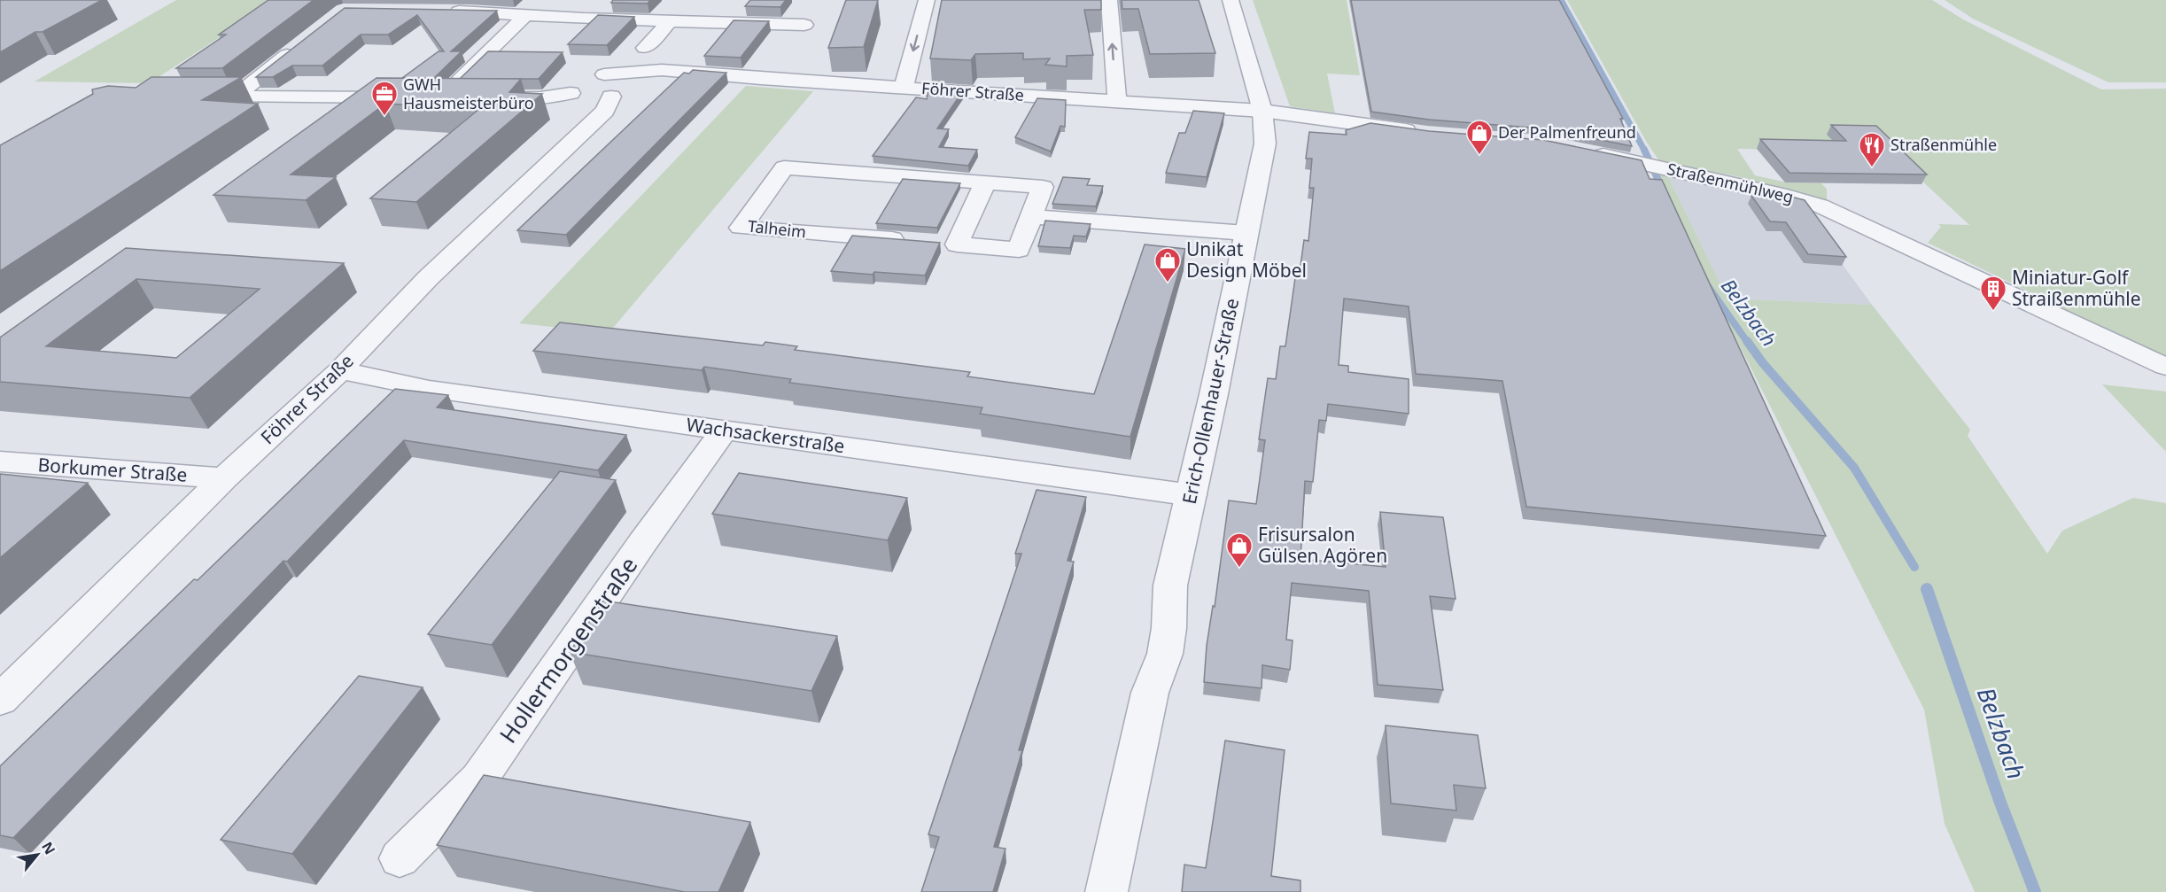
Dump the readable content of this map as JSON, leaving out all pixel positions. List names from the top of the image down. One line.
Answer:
{"streets":{"street":["Föhrer Straße","Straßenmühlweg","Talheim","Erich-Ollenhauer-Straße","Wachsackerstraße","Borkumer Straße","Hollermorgenstraße"]},"crossings":[["Föhrer Straße","Erich-Ollenhauer-Straße"],["Föhrer Straße","Wachsackerstraße"],["Föhrer Straße","Borkumer Straße"],["Erich-Ollenhauer-Straße","Wachsackerstraße"],["Wachsackerstraße","Hollermorgenstraße"]],"water":["Belzbach"],"places":{"office":["GWH Hausmeisterbüro"],"shop":["Der Palmenfreund","Unikat Design Möbel","Frisursalon Gülsen Agören"],"restaurant":["Straßenmühle"],"building":["Miniatur-Golf Straißenmühle"]},"north":"top right"}
